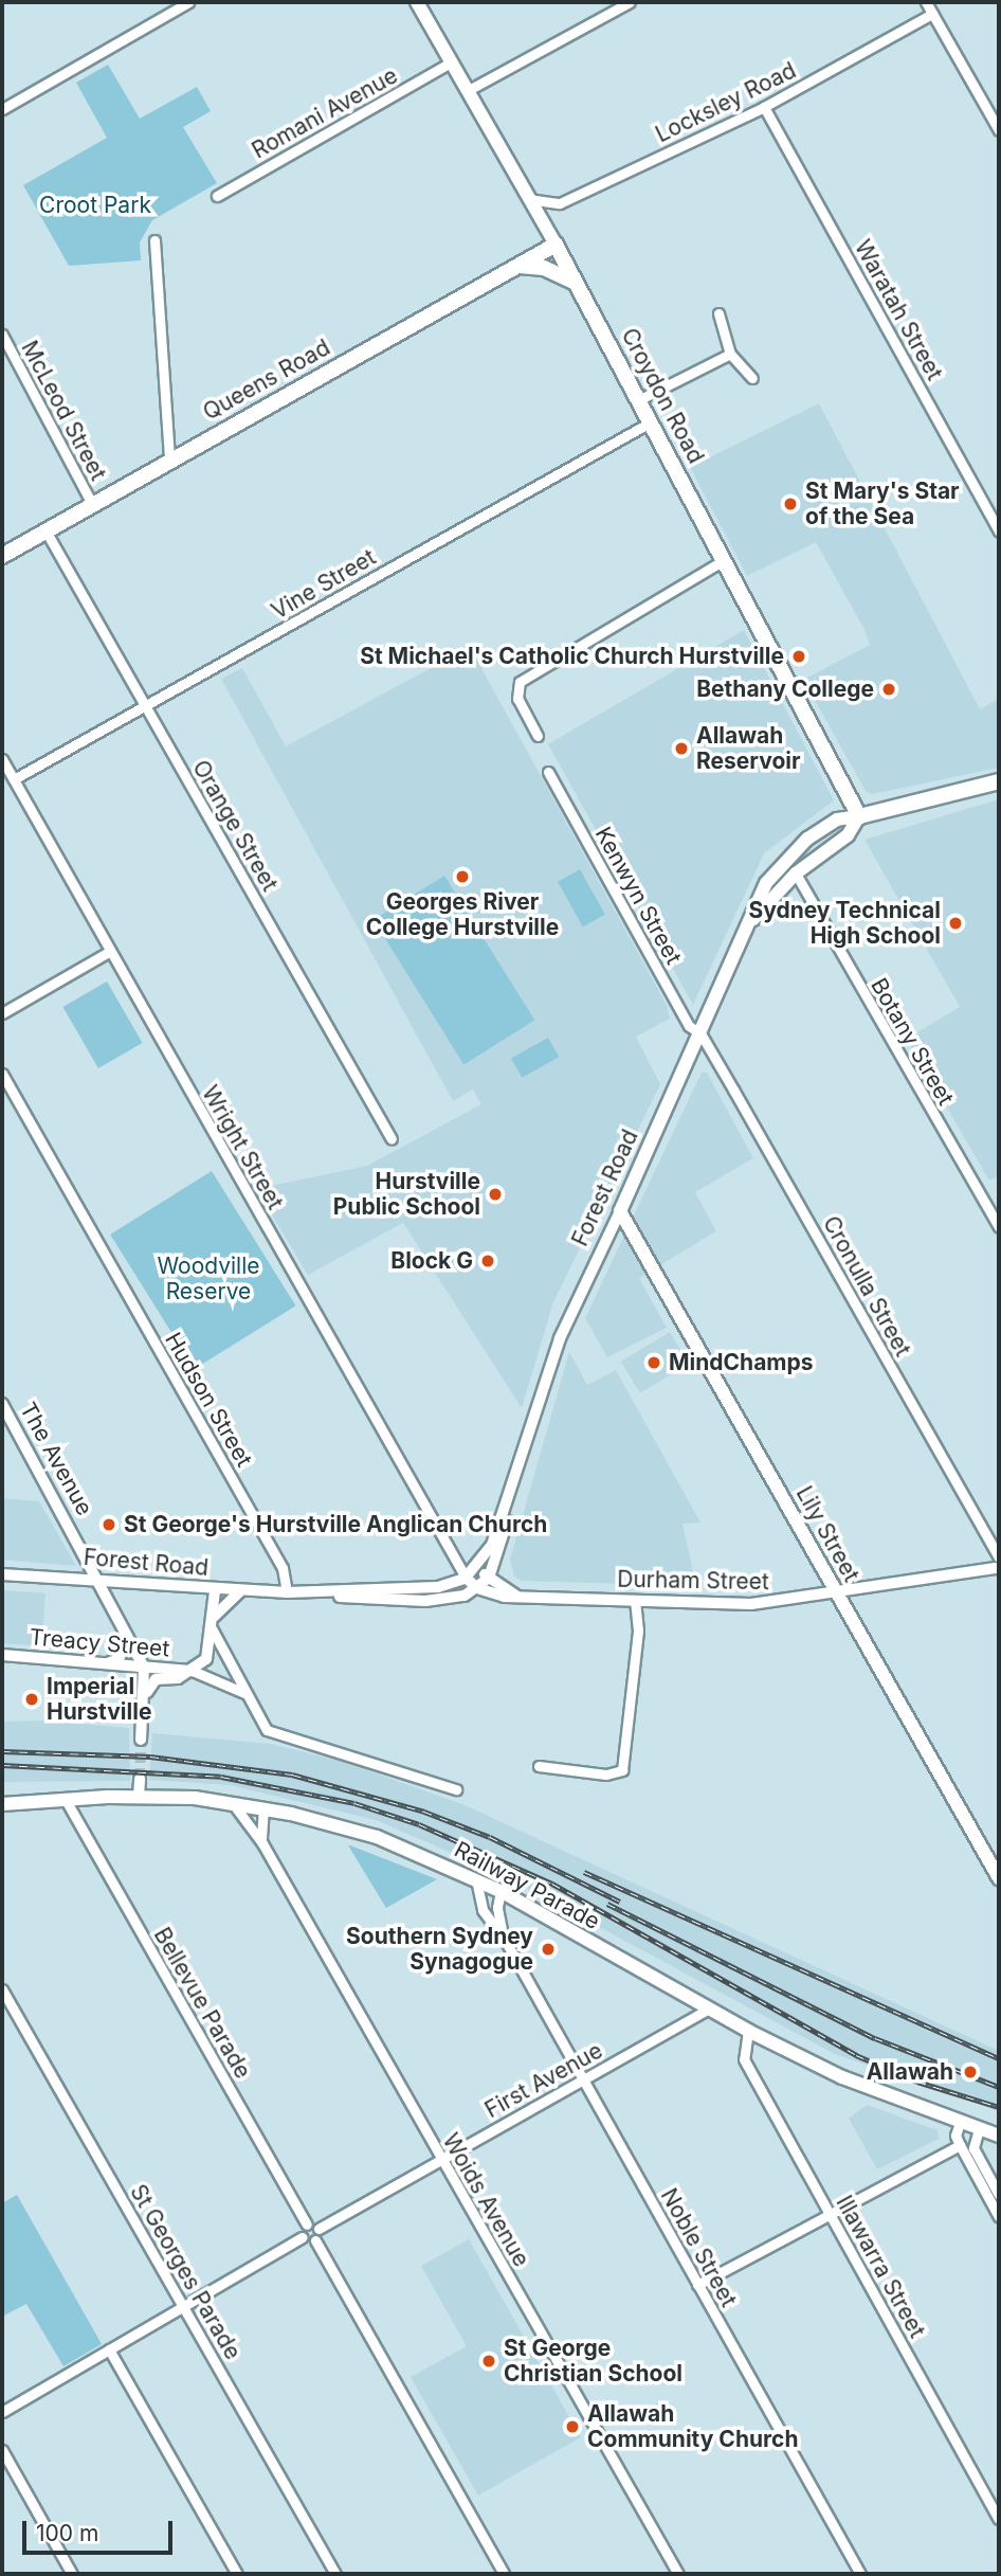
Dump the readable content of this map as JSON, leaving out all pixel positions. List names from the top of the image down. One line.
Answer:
{"streets":{"main road":["Queens Road","Croydon Road","Forest Road","Lily Street","Railway Parade"],"street":["Locksley Road","Romani Avenue","Waratah Street","McLeod Street","Vine Street","Orange Street","Kenwyn Street","Botany Street","Wright Street","Cronulla Street","Hudson Street","The Avenue","Durham Street","Treacy Street","Bellevue Parade","First Avenue","Woids Avenue","Noble Street","Illawarra Street","St Georges Parade"]},"crossings":[["Locksley Road","Waratah Street"],["Locksley Road","Croydon Road"],["Romani Avenue","Croydon Road"],["Queens Road","Croydon Road"],["Queens Road","McLeod Street"],["Queens Road","Orange Street"],["Croydon Road","Vine Street"],["Croydon Road","Forest Road"],["Vine Street","Orange Street"],["Vine Street","Wright Street"],["Kenwyn Street","Forest Road"],["Kenwyn Street","Cronulla Street"],["Botany Street","Forest Road"],["Wright Street","Forest Road"],["Forest Road","Cronulla Street"],["Forest Road","Hudson Street"],["Forest Road","The Avenue"],["Forest Road","Lily Street"],["Forest Road","Durham Street"],["Cronulla Street","Durham Street"],["The Avenue","Treacy Street"],["Lily Street","Durham Street"],["Railway Parade","Bellevue Parade"],["Railway Parade","First Avenue"],["Railway Parade","Woids Avenue"],["Railway Parade","Noble Street"],["Railway Parade","Illawarra Street"],["First Avenue","Woids Avenue"],["First Avenue","Noble Street"]],"parks":["Croot Park","Woodville Reserve"],"places":["St Mary's Star of the Sea","St Michael's Catholic Church Hurstville","Bethany College","Allawah Reservoir","Georges River College Hurstville","Sydney Technical High School","Hurstville Public School","Block G","MindChamps","St George's Hurstville Anglican Church","Imperial Hurstville","Southern Sydney Synagogue","Allawah","St George Christian School","Allawah Community Church"],"scale_bar":"100 m"}
